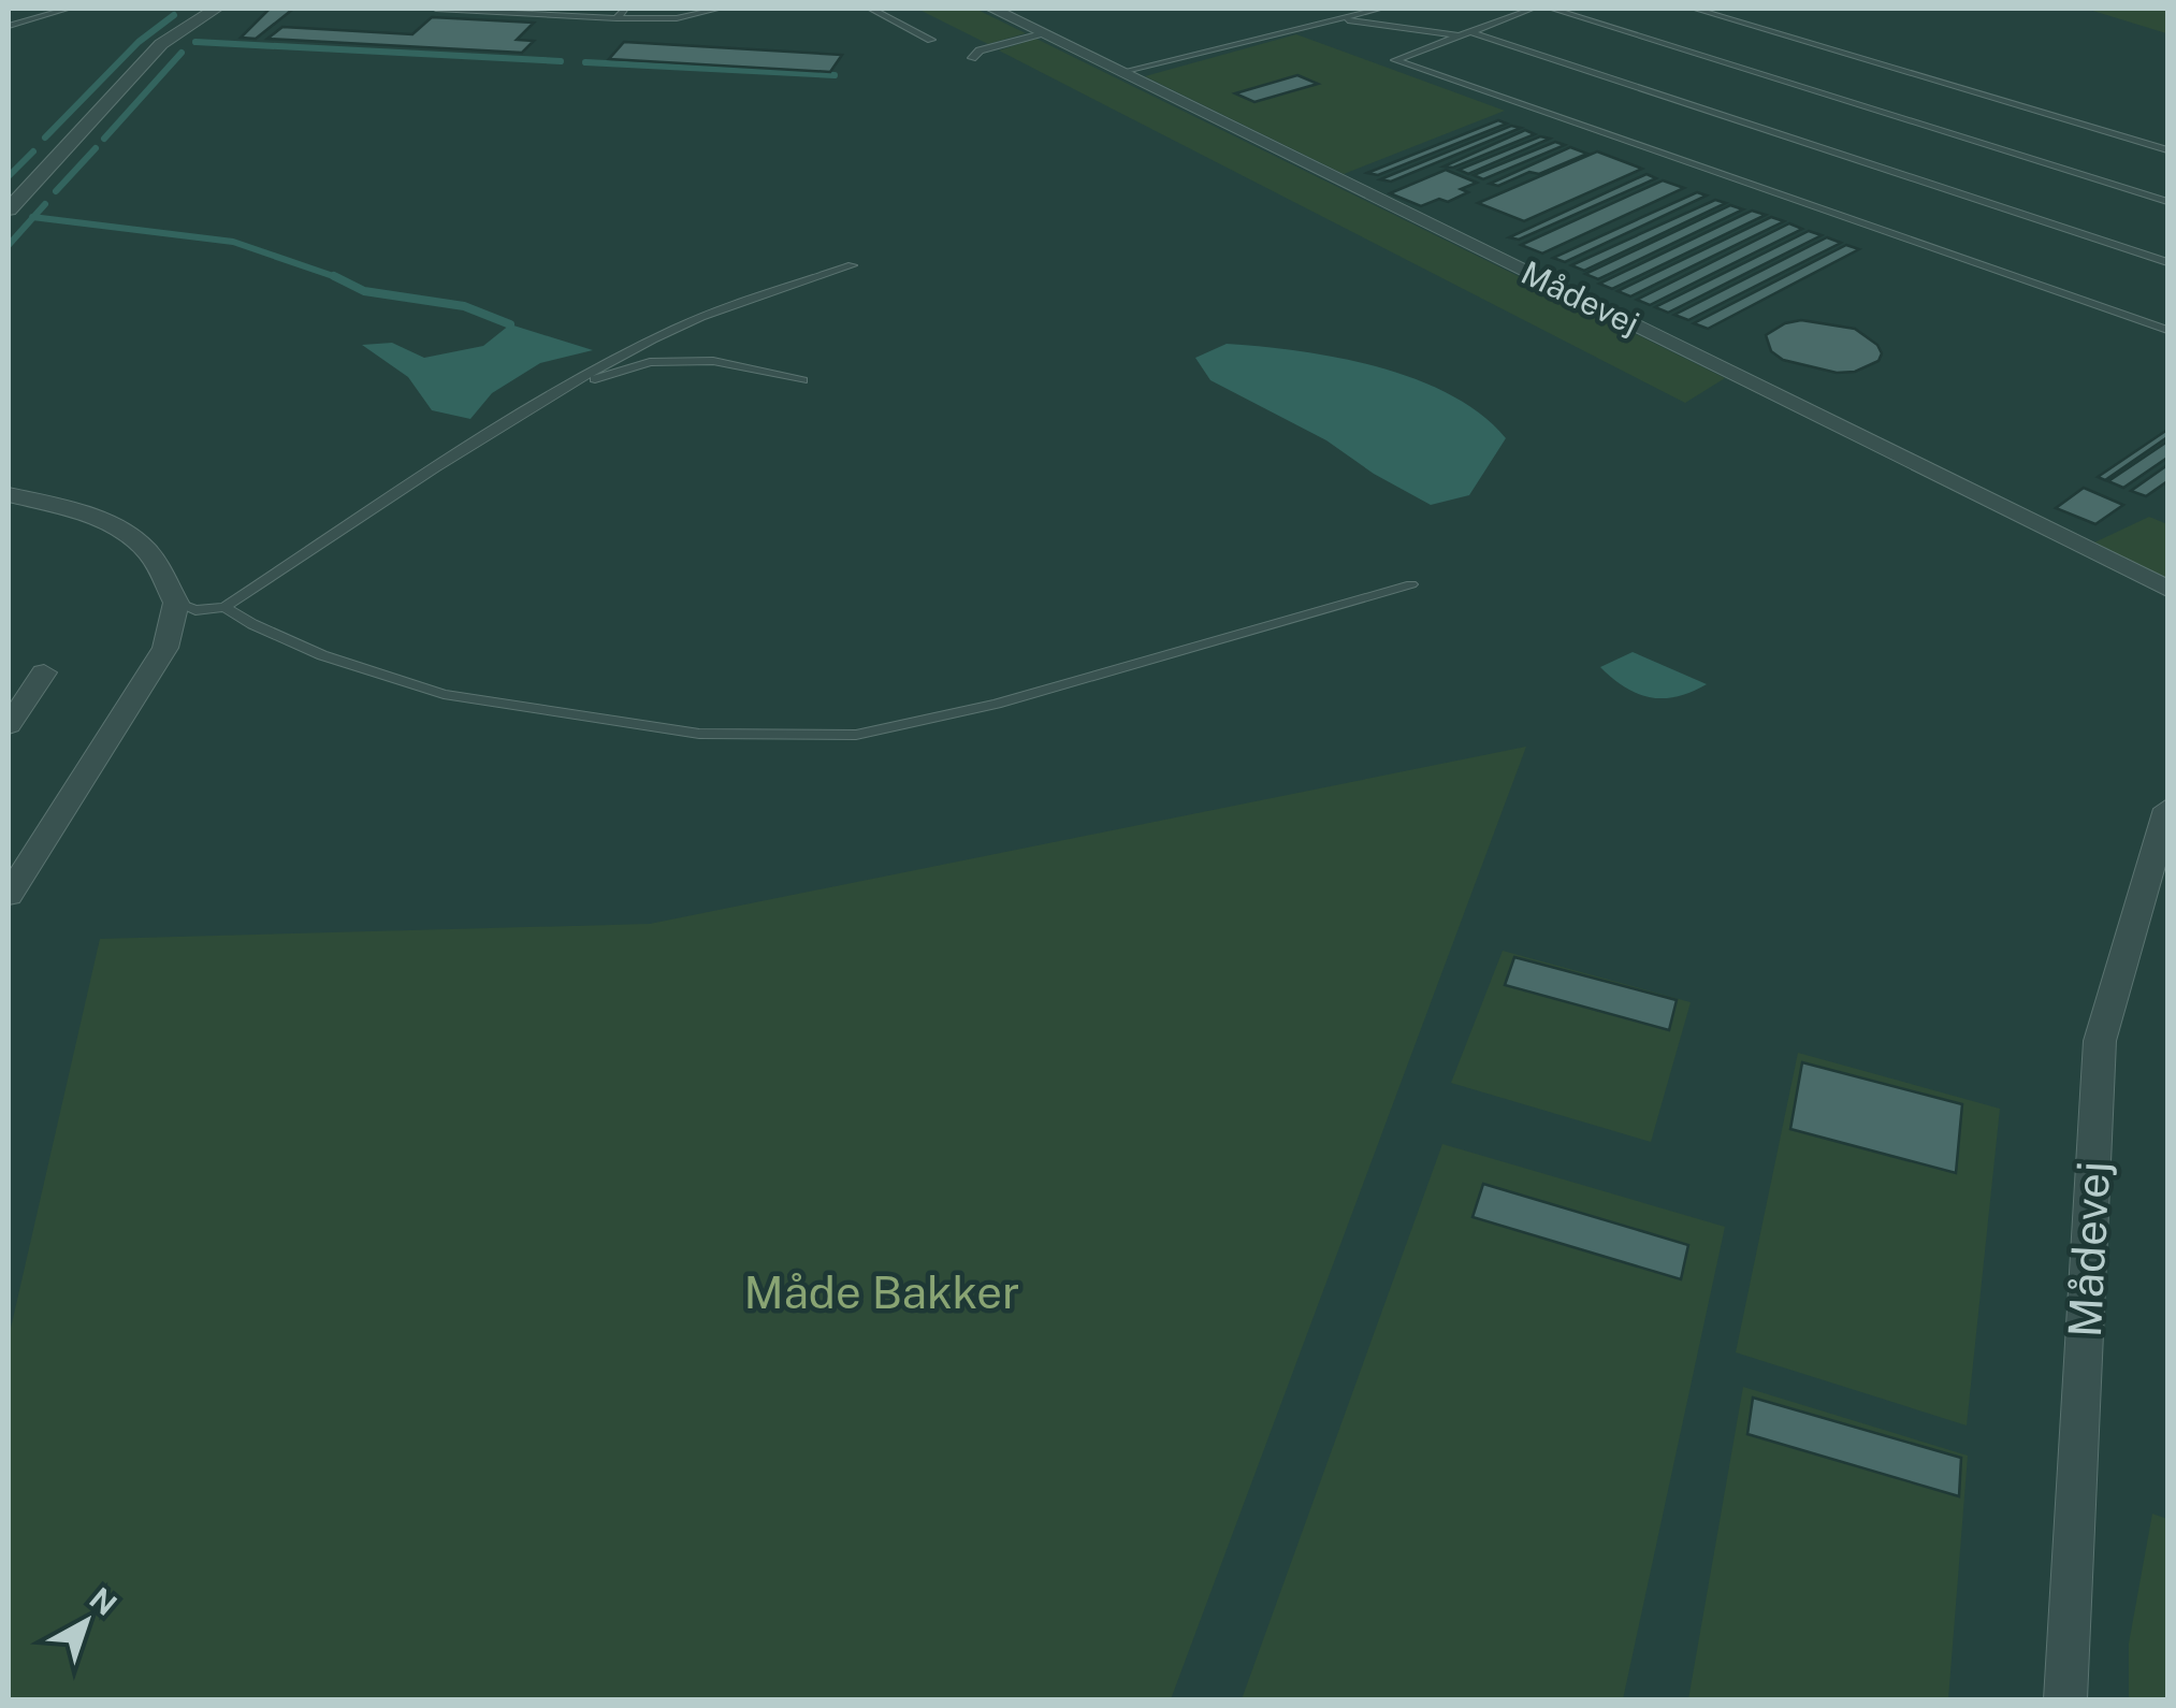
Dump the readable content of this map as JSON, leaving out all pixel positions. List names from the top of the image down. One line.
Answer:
{"streets":{"street":["Mådevej"]},"parks":["Måde Bakker"],"north":"top right"}
